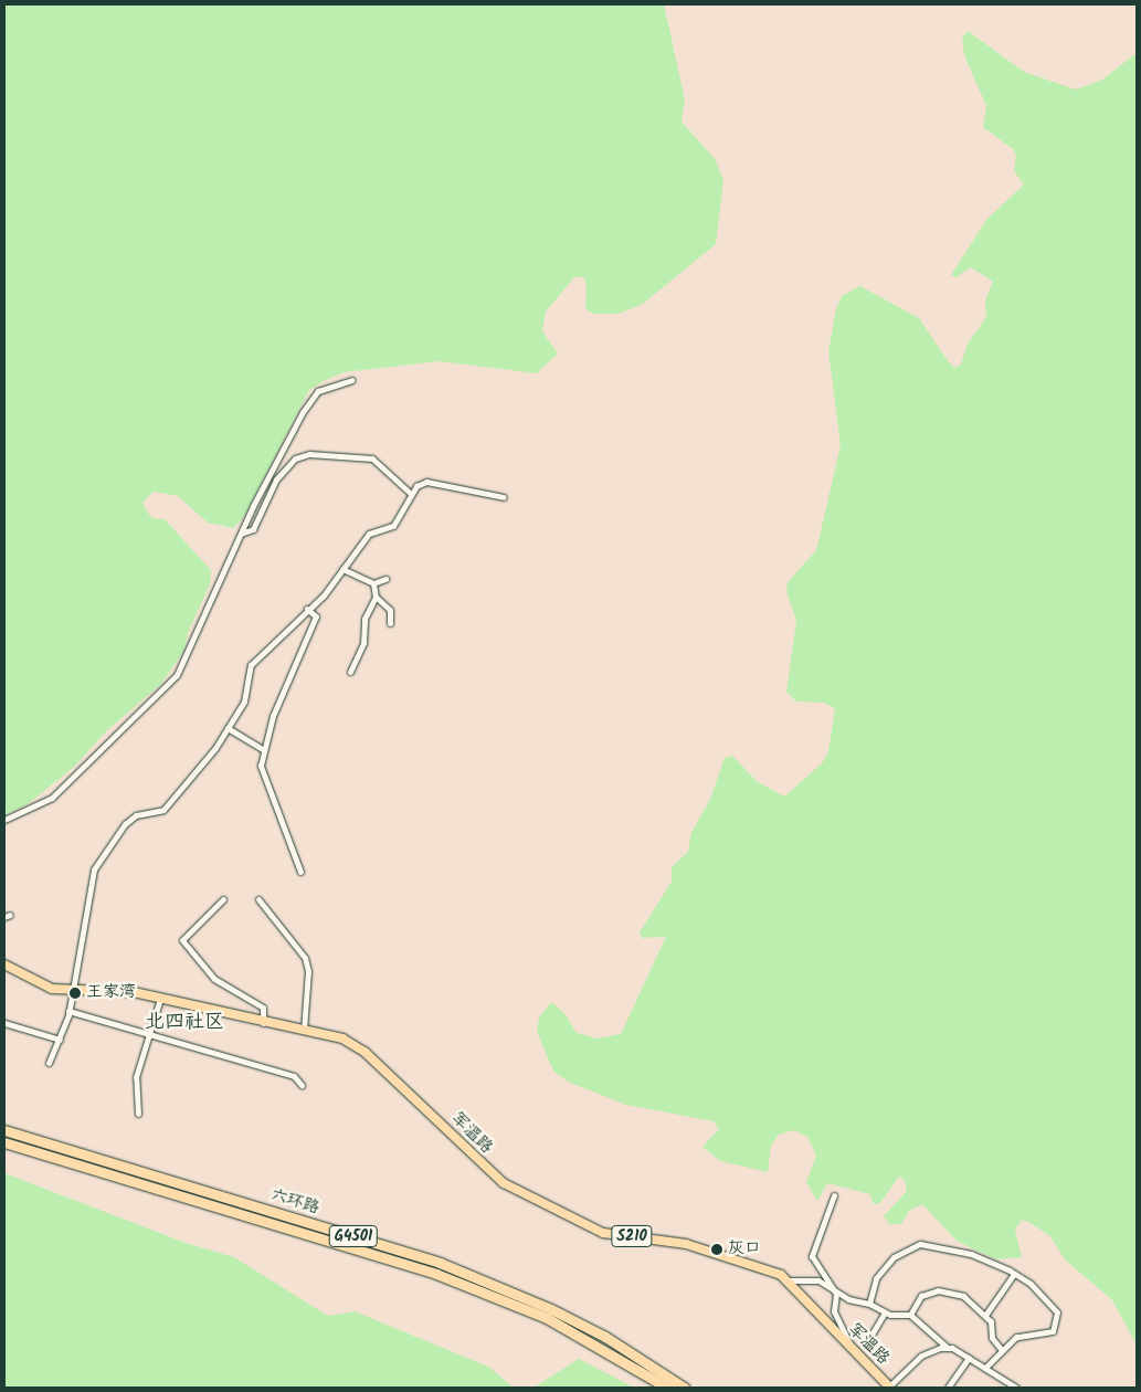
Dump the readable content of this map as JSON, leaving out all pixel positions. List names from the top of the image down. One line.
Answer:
{"streets":{"highway":["六环路","G4501"],"main road":["军温路","S210"]},"districts":["北四社区"],"places":["王家湾","灰口"]}
